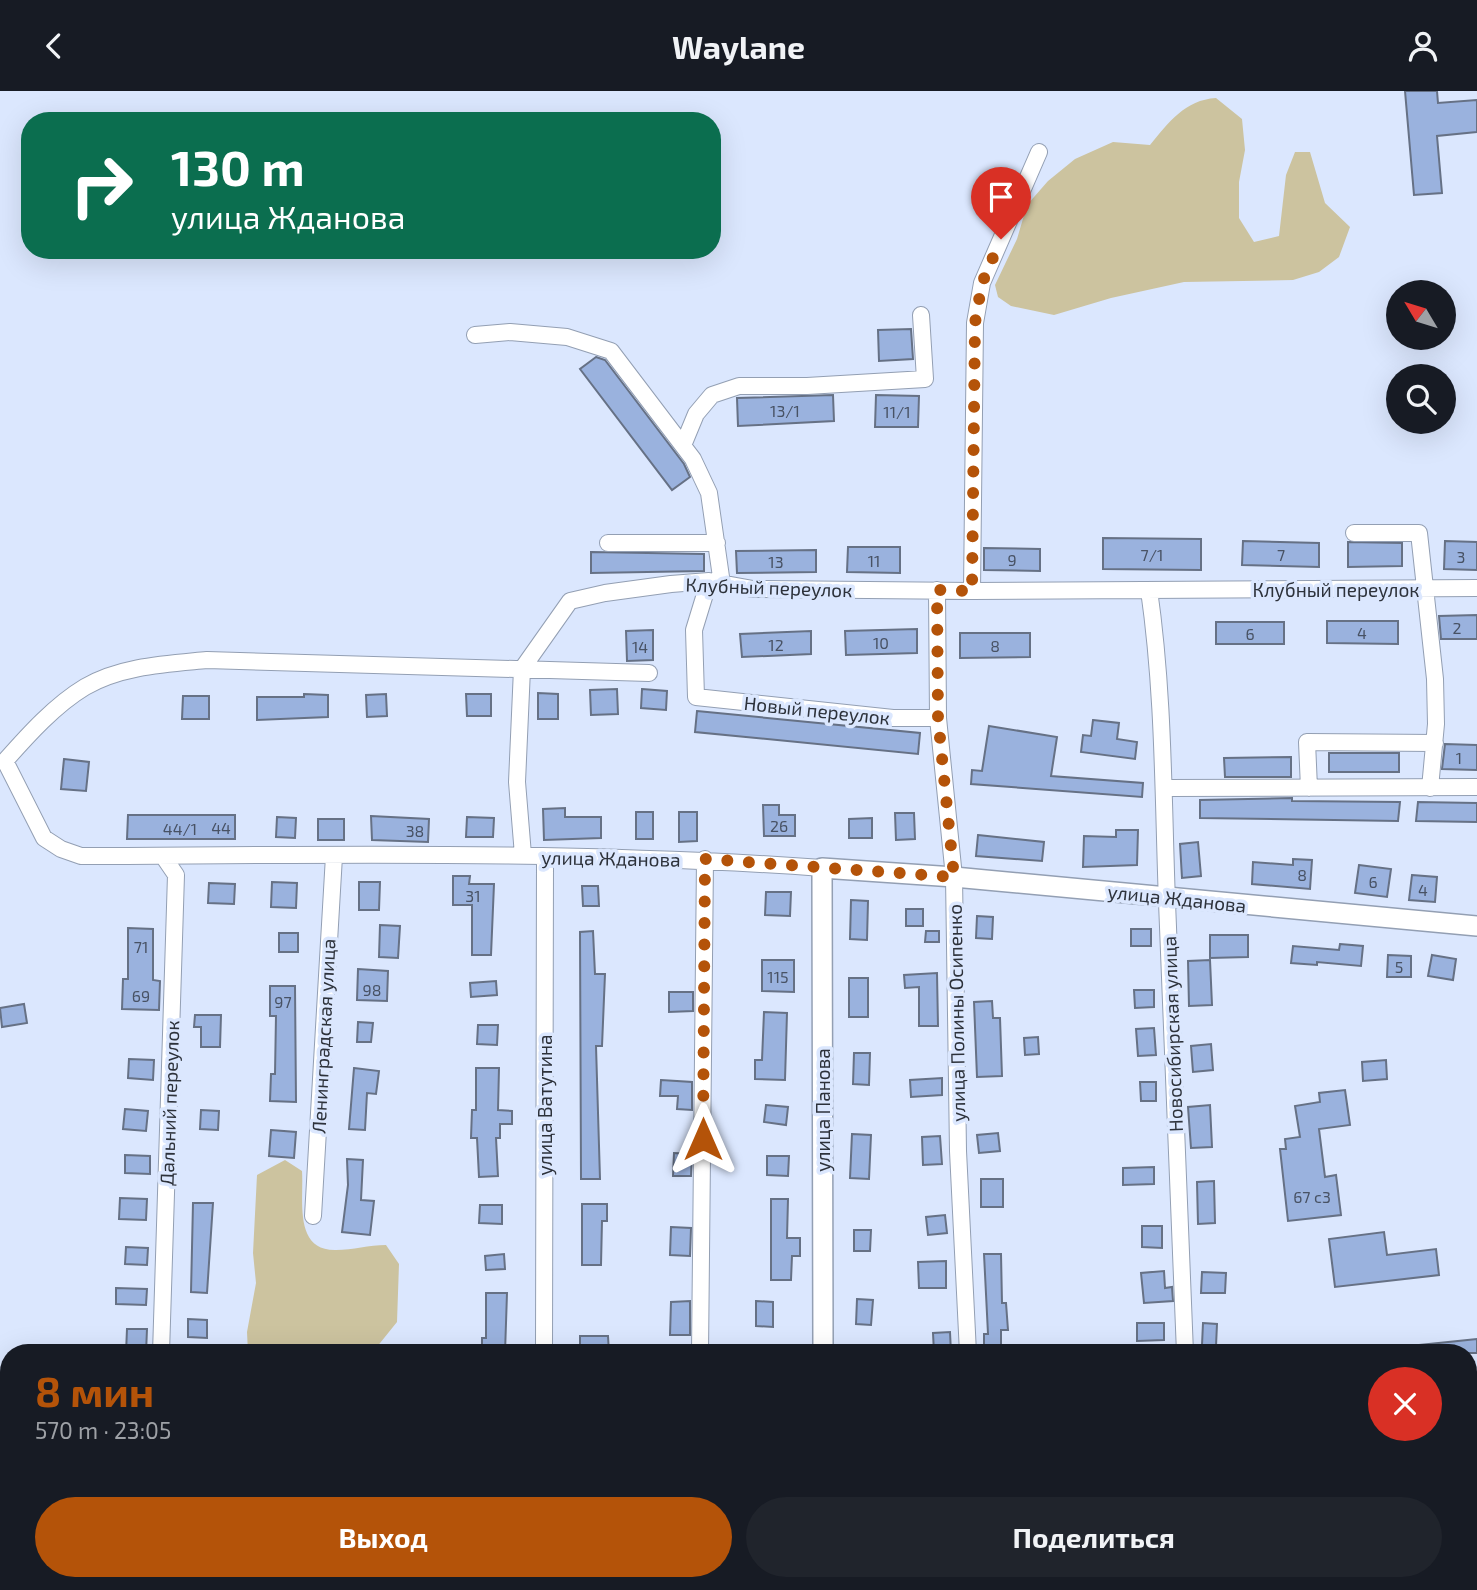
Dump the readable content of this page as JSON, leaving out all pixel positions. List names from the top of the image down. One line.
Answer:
{"streets":{"main road":["улица Жданова","улица Панова"],"street":["Клубный переулок","Новый переулок","улица Полины Осипенко","Новосибирская улица","Ленинградская улица","Дальний переулок","улица Ватутина"]},"crossings":[["Клубный переулок","Новый переулок"],["Клубный переулок","улица Жданова"],["Клубный переулок","улица Полины Осипенко"],["Клубный переулок","Новосибирская улица"],["Новый переулок","улица Полины Осипенко"],["улица Жданова","улица Полины Осипенко"],["улица Жданова","Новосибирская улица"],["улица Жданова","Ленинградская улица"],["улица Жданова","улица Ватутина"],["улица Жданова","улица Панова"]],"house_numbers":["13/1","11/1","7/1","7","3","9","11","13","2","4","6","10","12","8","14","1","26","44","44/1","38","8","6","4","31","71","5","115","98","69","97","67 с3"],"north":"top left","page":{"header":"Waylane","turn":["130 m","улица Жданова"],"heading":["8 мин","570 m · 23:05"],"buttons":["Выход","Поделиться"]}}
